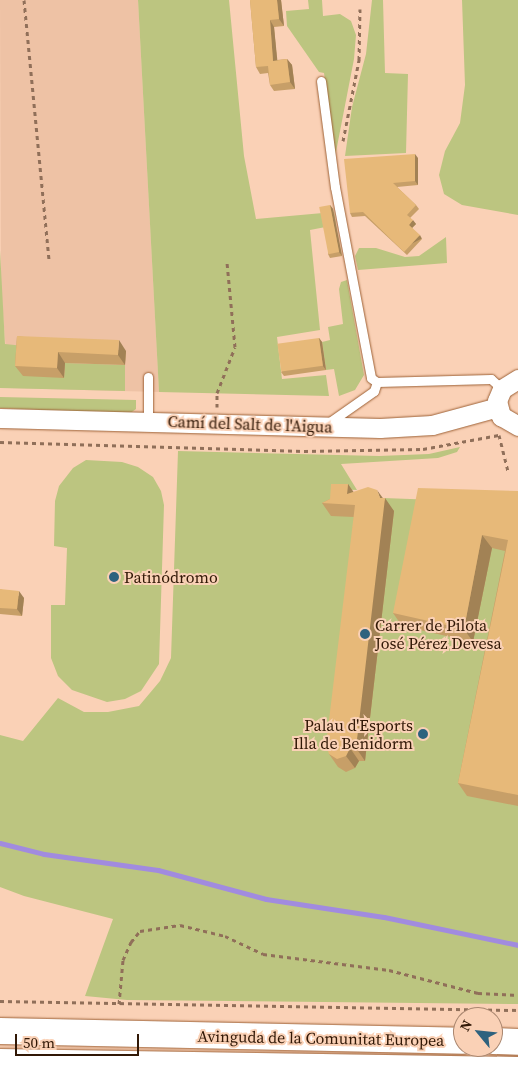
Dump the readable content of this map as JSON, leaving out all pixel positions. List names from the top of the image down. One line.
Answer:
{"streets":{"main road":["Avinguda de la Comunitat Europea"],"street":["Camí del Salt de l'Aigua"]},"places":["Patinódromo","Carrer de Pilota José Pérez Devesa","Palau d'Esports Illa de Benidorm"],"scale_bar":"50 m","north":"top left"}
